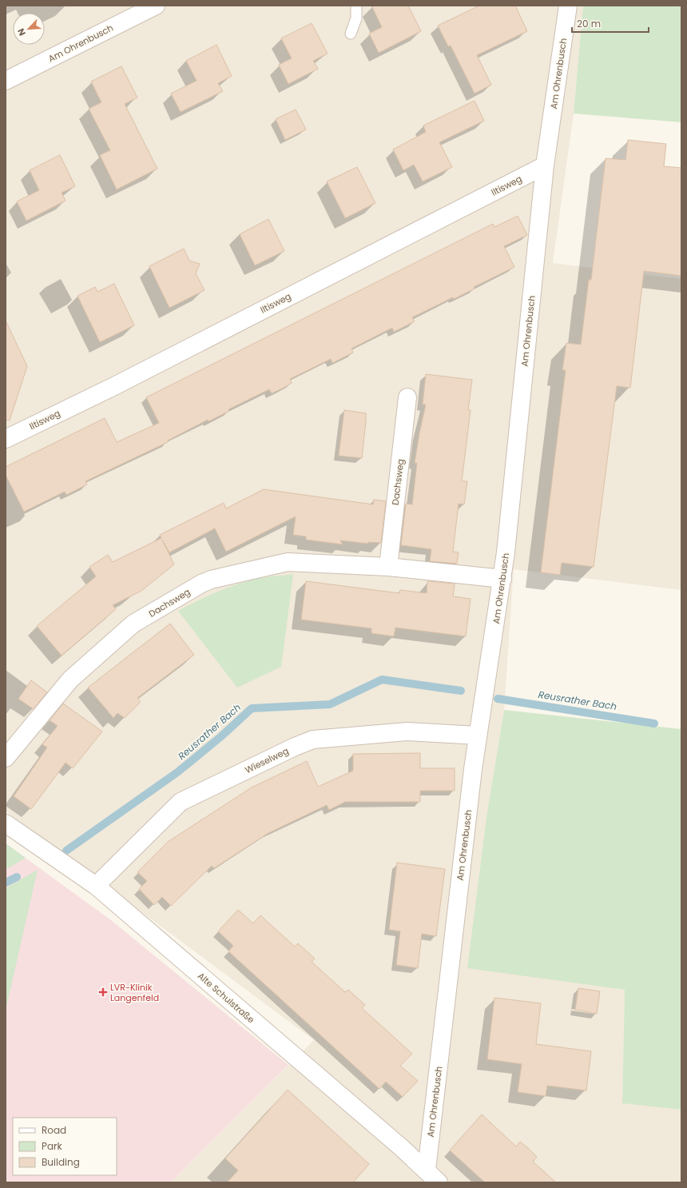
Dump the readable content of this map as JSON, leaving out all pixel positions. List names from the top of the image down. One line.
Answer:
{"streets":{"street":["Am Ohrenbusch","Iltisweg","Dachsweg","Wieselweg","Alte Schulstraße"]},"crossings":[["Am Ohrenbusch","Iltisweg"],["Am Ohrenbusch","Dachsweg"],["Am Ohrenbusch","Wieselweg"],["Am Ohrenbusch","Alte Schulstraße"],["Wieselweg","Alte Schulstraße"]],"water":["Reusrather Bach"],"places":{"health":["LVR-Klinik Langenfeld"]},"legend":["Road","Park","Building"],"scale_bar":"20 m","north":"bottom left"}
